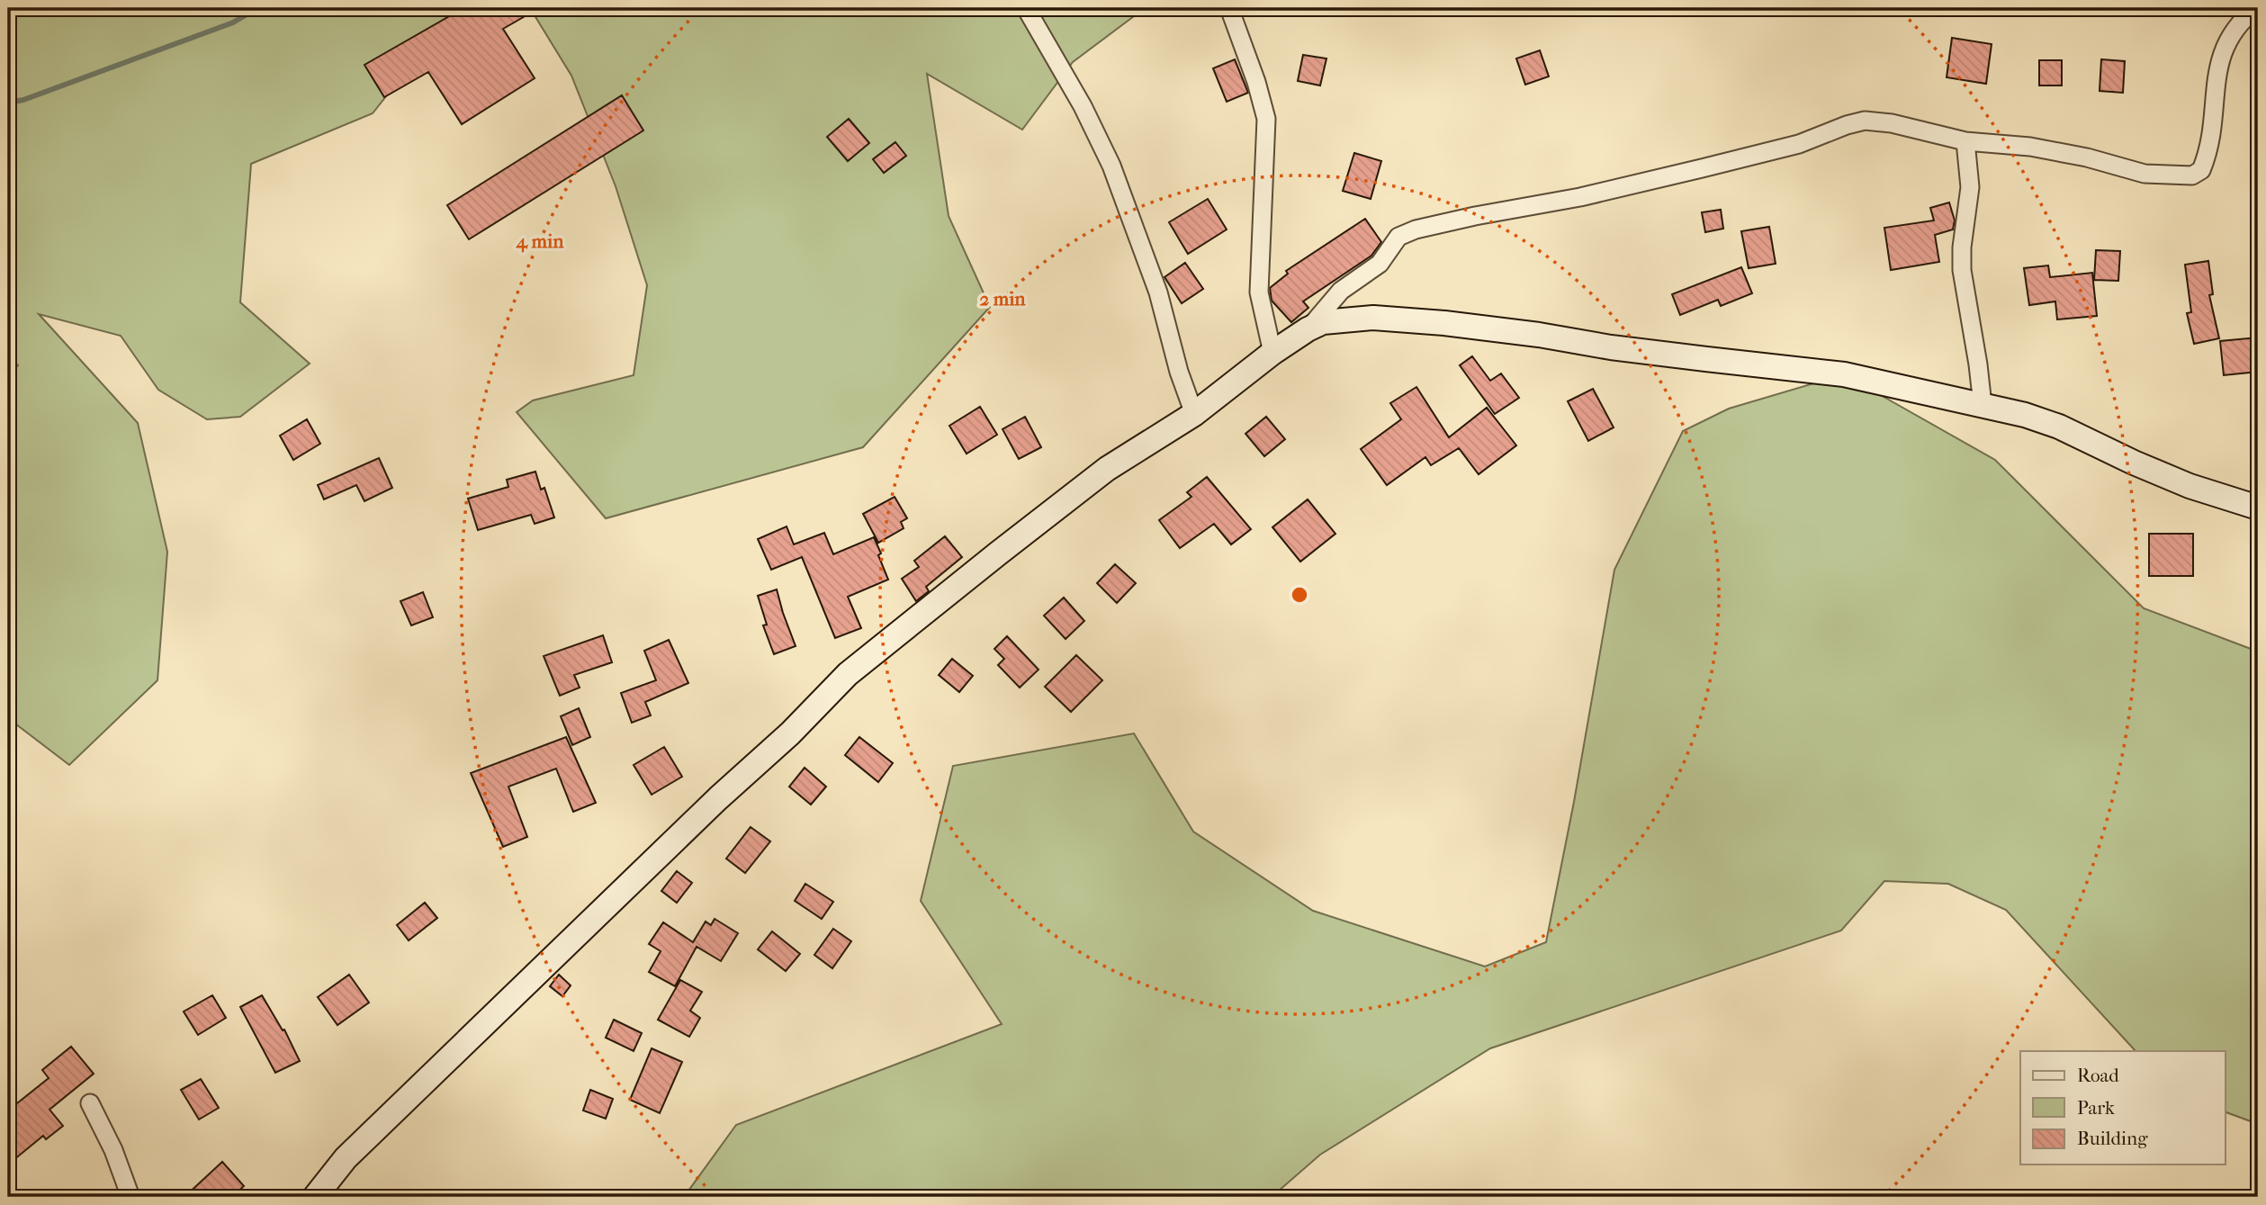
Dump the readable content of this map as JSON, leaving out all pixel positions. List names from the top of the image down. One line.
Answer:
{"legend":["Road","Park","Building"],"rings":["4 min","2 min"]}
